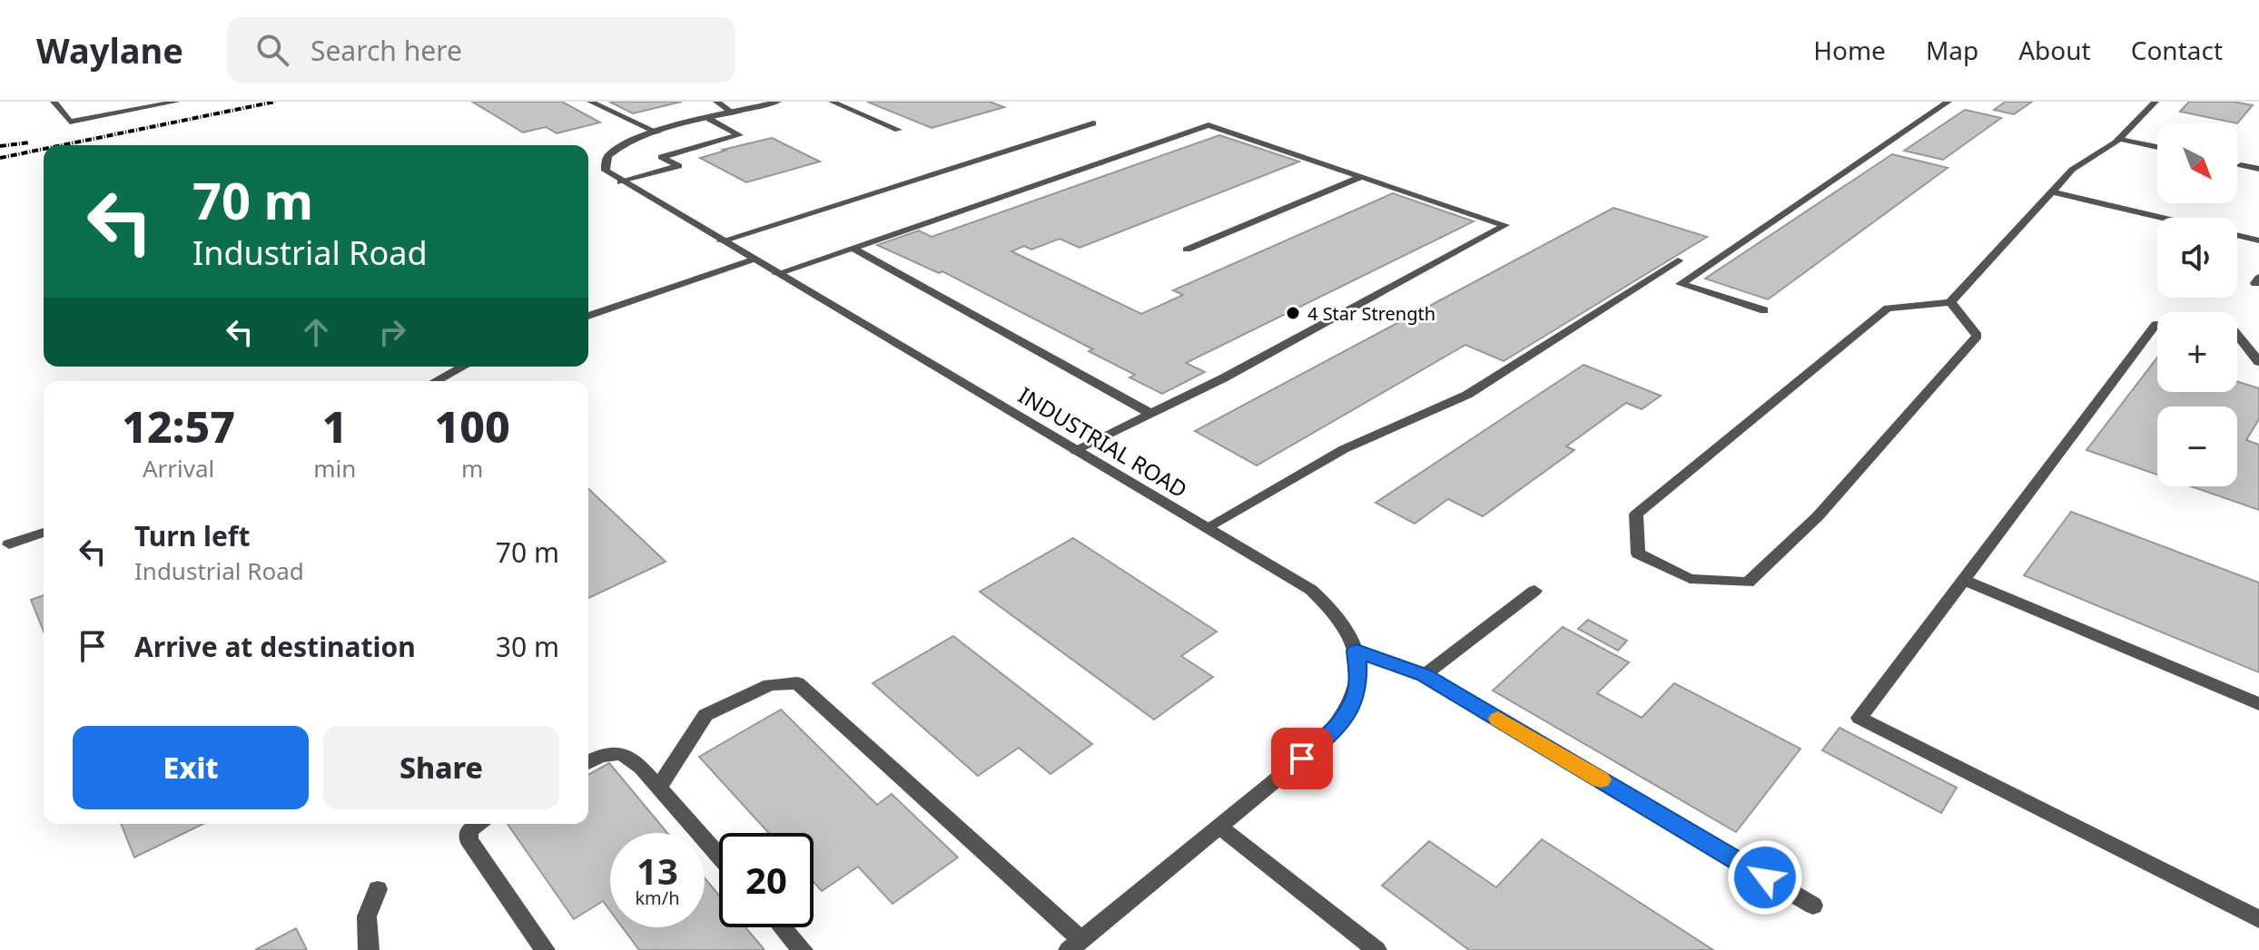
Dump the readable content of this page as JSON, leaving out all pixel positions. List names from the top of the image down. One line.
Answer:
{"streets":{"street":["INDUSTRIAL ROAD"]},"places":["4 Star Strength"],"north":"bottom right","page":{"header":"Waylane","search":"Search here","nav":["Home","Map","About","Contact"],"map_buttons":["+","−"],"turn":["70 m","Industrial Road"],"eta":["12:57","Arrival","1","min","100","m"],"list":[{"name":"Turn left","note":"Industrial Road","value":"70 m"},{"name":"Arrive at destination","value":"30 m"}],"buttons":["Exit","Share"],"speed":"13 km/h","limit":"20"}}
